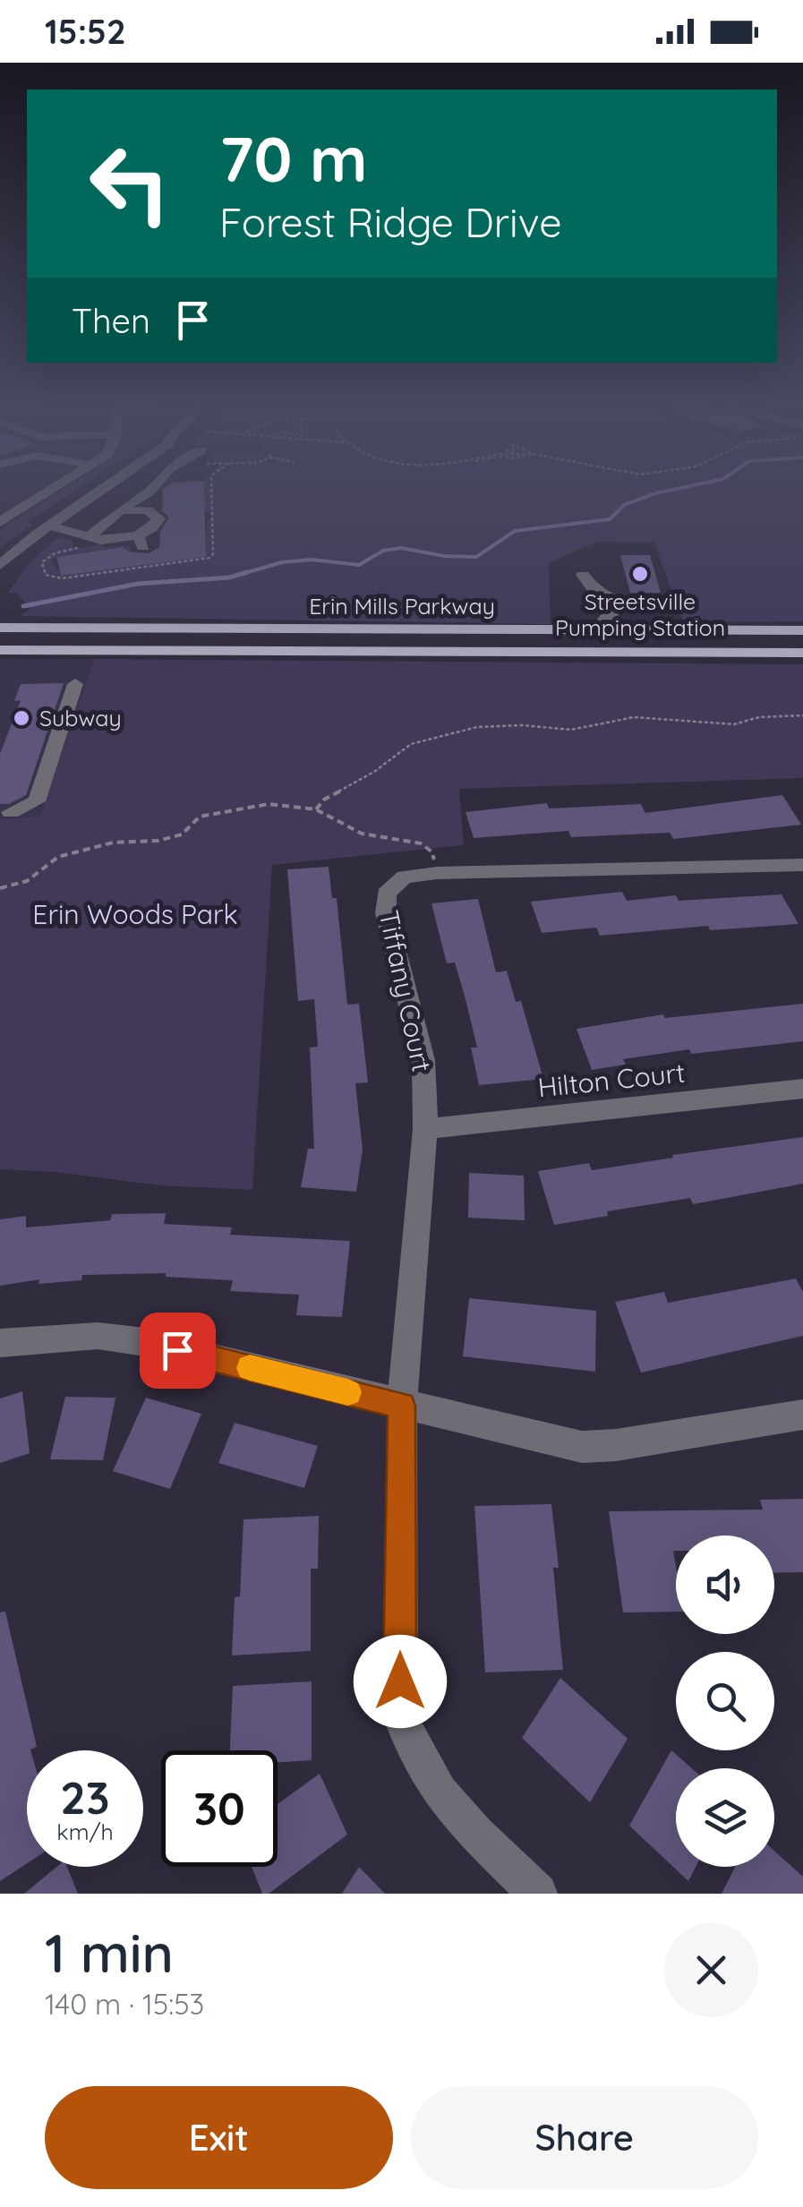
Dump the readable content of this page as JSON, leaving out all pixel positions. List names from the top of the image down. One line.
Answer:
{"streets":{"main road":["Erin Mills Parkway"],"street":["Tiffany Court","Hilton Court"]},"crossings":[["Tiffany Court","Hilton Court"]],"parks":["Erin Woods Park"],"places":["Streetsville Pumping Station","Subway"],"page":{"status":"15:52","turn":["70 m","Forest Ridge Drive"],"then":"Then","speed":"23 km/h","limit":"30","heading":["1 min","140 m · 15:53"],"buttons":["Exit","Share"]}}
